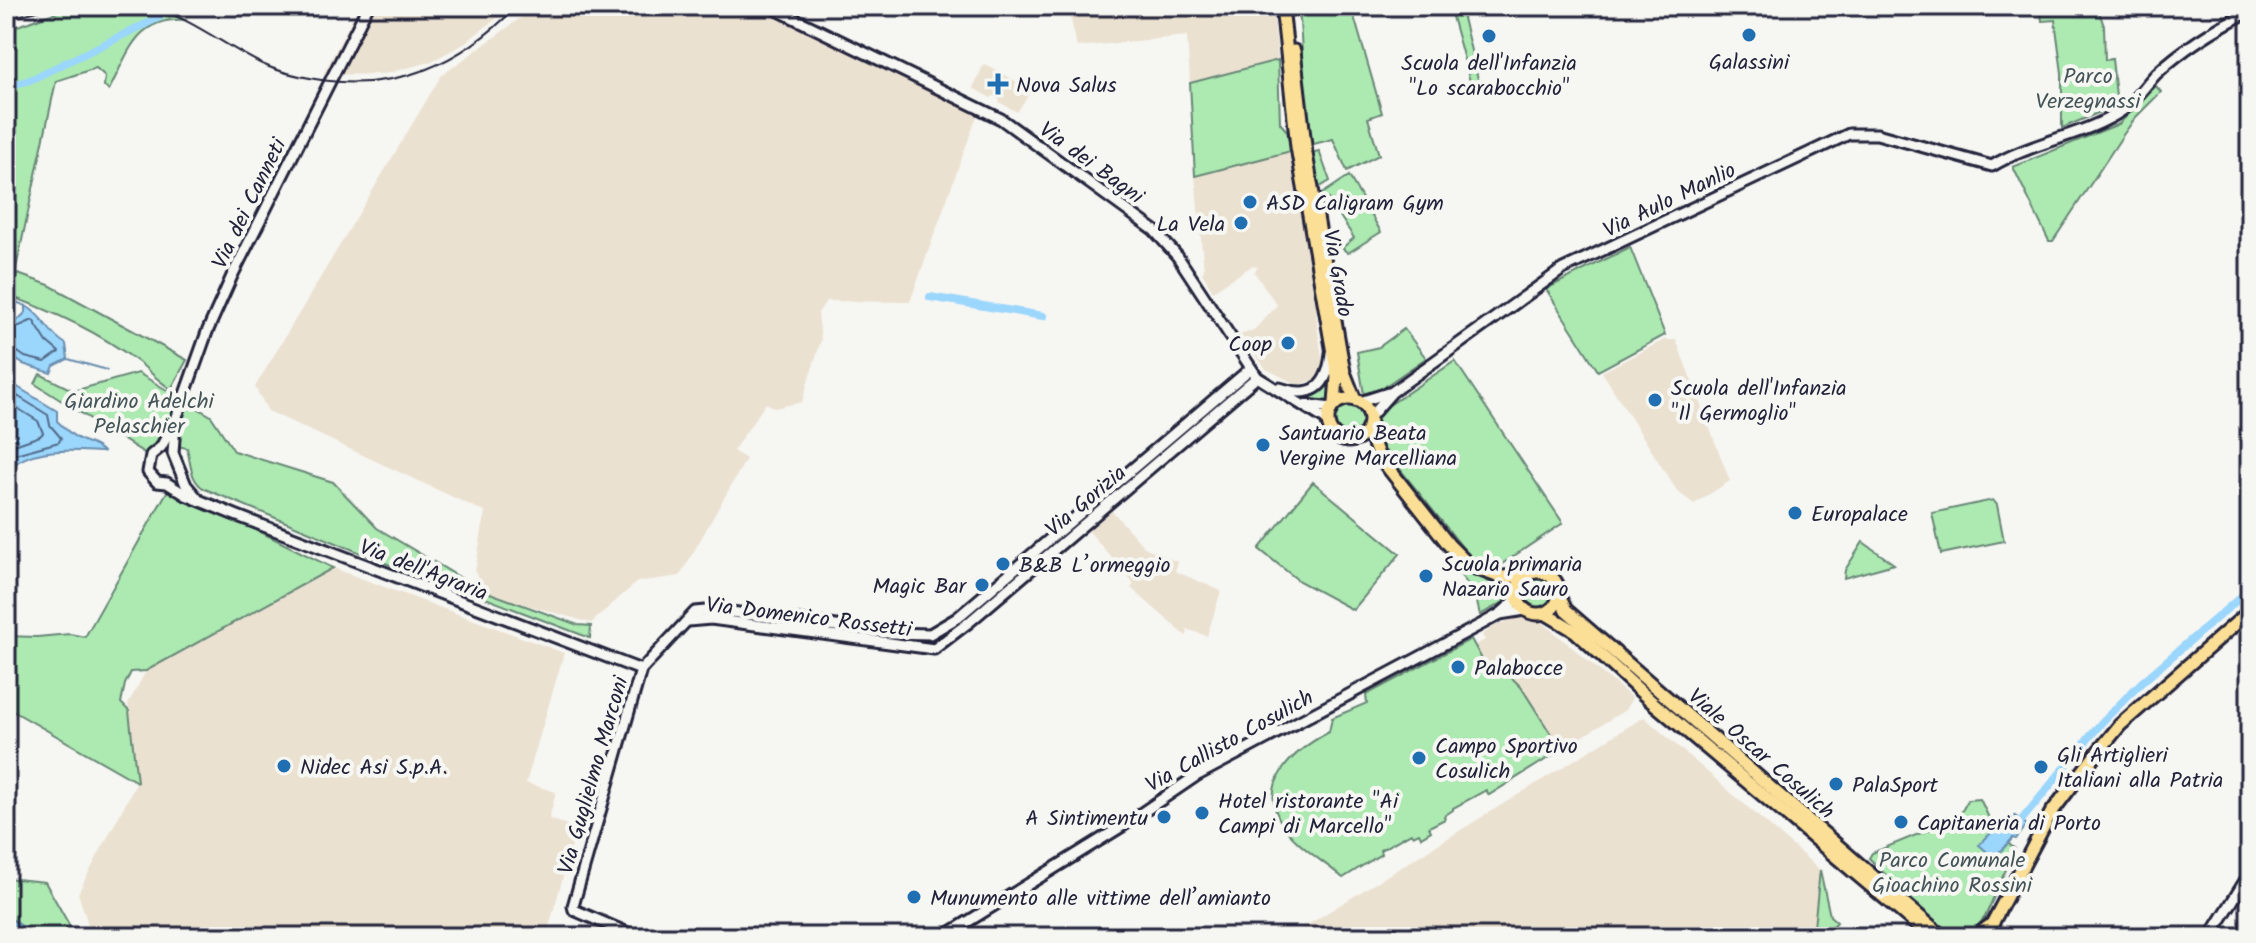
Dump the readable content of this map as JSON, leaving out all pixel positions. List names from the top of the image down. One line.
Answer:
{"streets":{"main road":["Via Grado","Via Callisto Cosulich","Viale Oscar Cosulich"],"street":["Via dei Bagni","Via Aulo Manlio","Via dei Canneti","Via Gorizia","Via dell'Agraria","Via Domenico Rossetti","Via Guglielmo Marconi"]},"crossings":[["Via dei Bagni","Via Gorizia"],["Via Aulo Manlio","Via Grado"],["Via dei Canneti","Via dell'Agraria"],["Via Gorizia","Via Domenico Rossetti"],["Via dell'Agraria","Via Guglielmo Marconi"],["Via Domenico Rossetti","Via Guglielmo Marconi"],["Via Callisto Cosulich","Viale Oscar Cosulich"]],"parks":["Parco Verzegnassi","Giardino Adelchi Pelaschier","Parco Comunale Gioachino Rossini"],"places":{"other":["Galassini","Scuola dell'Infanzia \"Lo scarabocchio\"","ASD Caligram Gym","La Vela","Coop","Scuola dell'Infanzia \"Il Germoglio\"","Santuario Beata Vergine Marcelliana","Europalace","B&B L’ormeggio","Scuola primaria Nazario Sauro","Magic Bar","Palabocce","Campo Sportivo Cosulich","Nidec Asi S.p.A.","Gli Artiglieri Italiani alla Patria","PalaSport","Hotel ristorante \"Ai Campi di Marcello\"","A Sintimentu","Capitaneria di Porto","Munumento alle vittime dell’amianto"],"health":["Nova Salus"]}}
